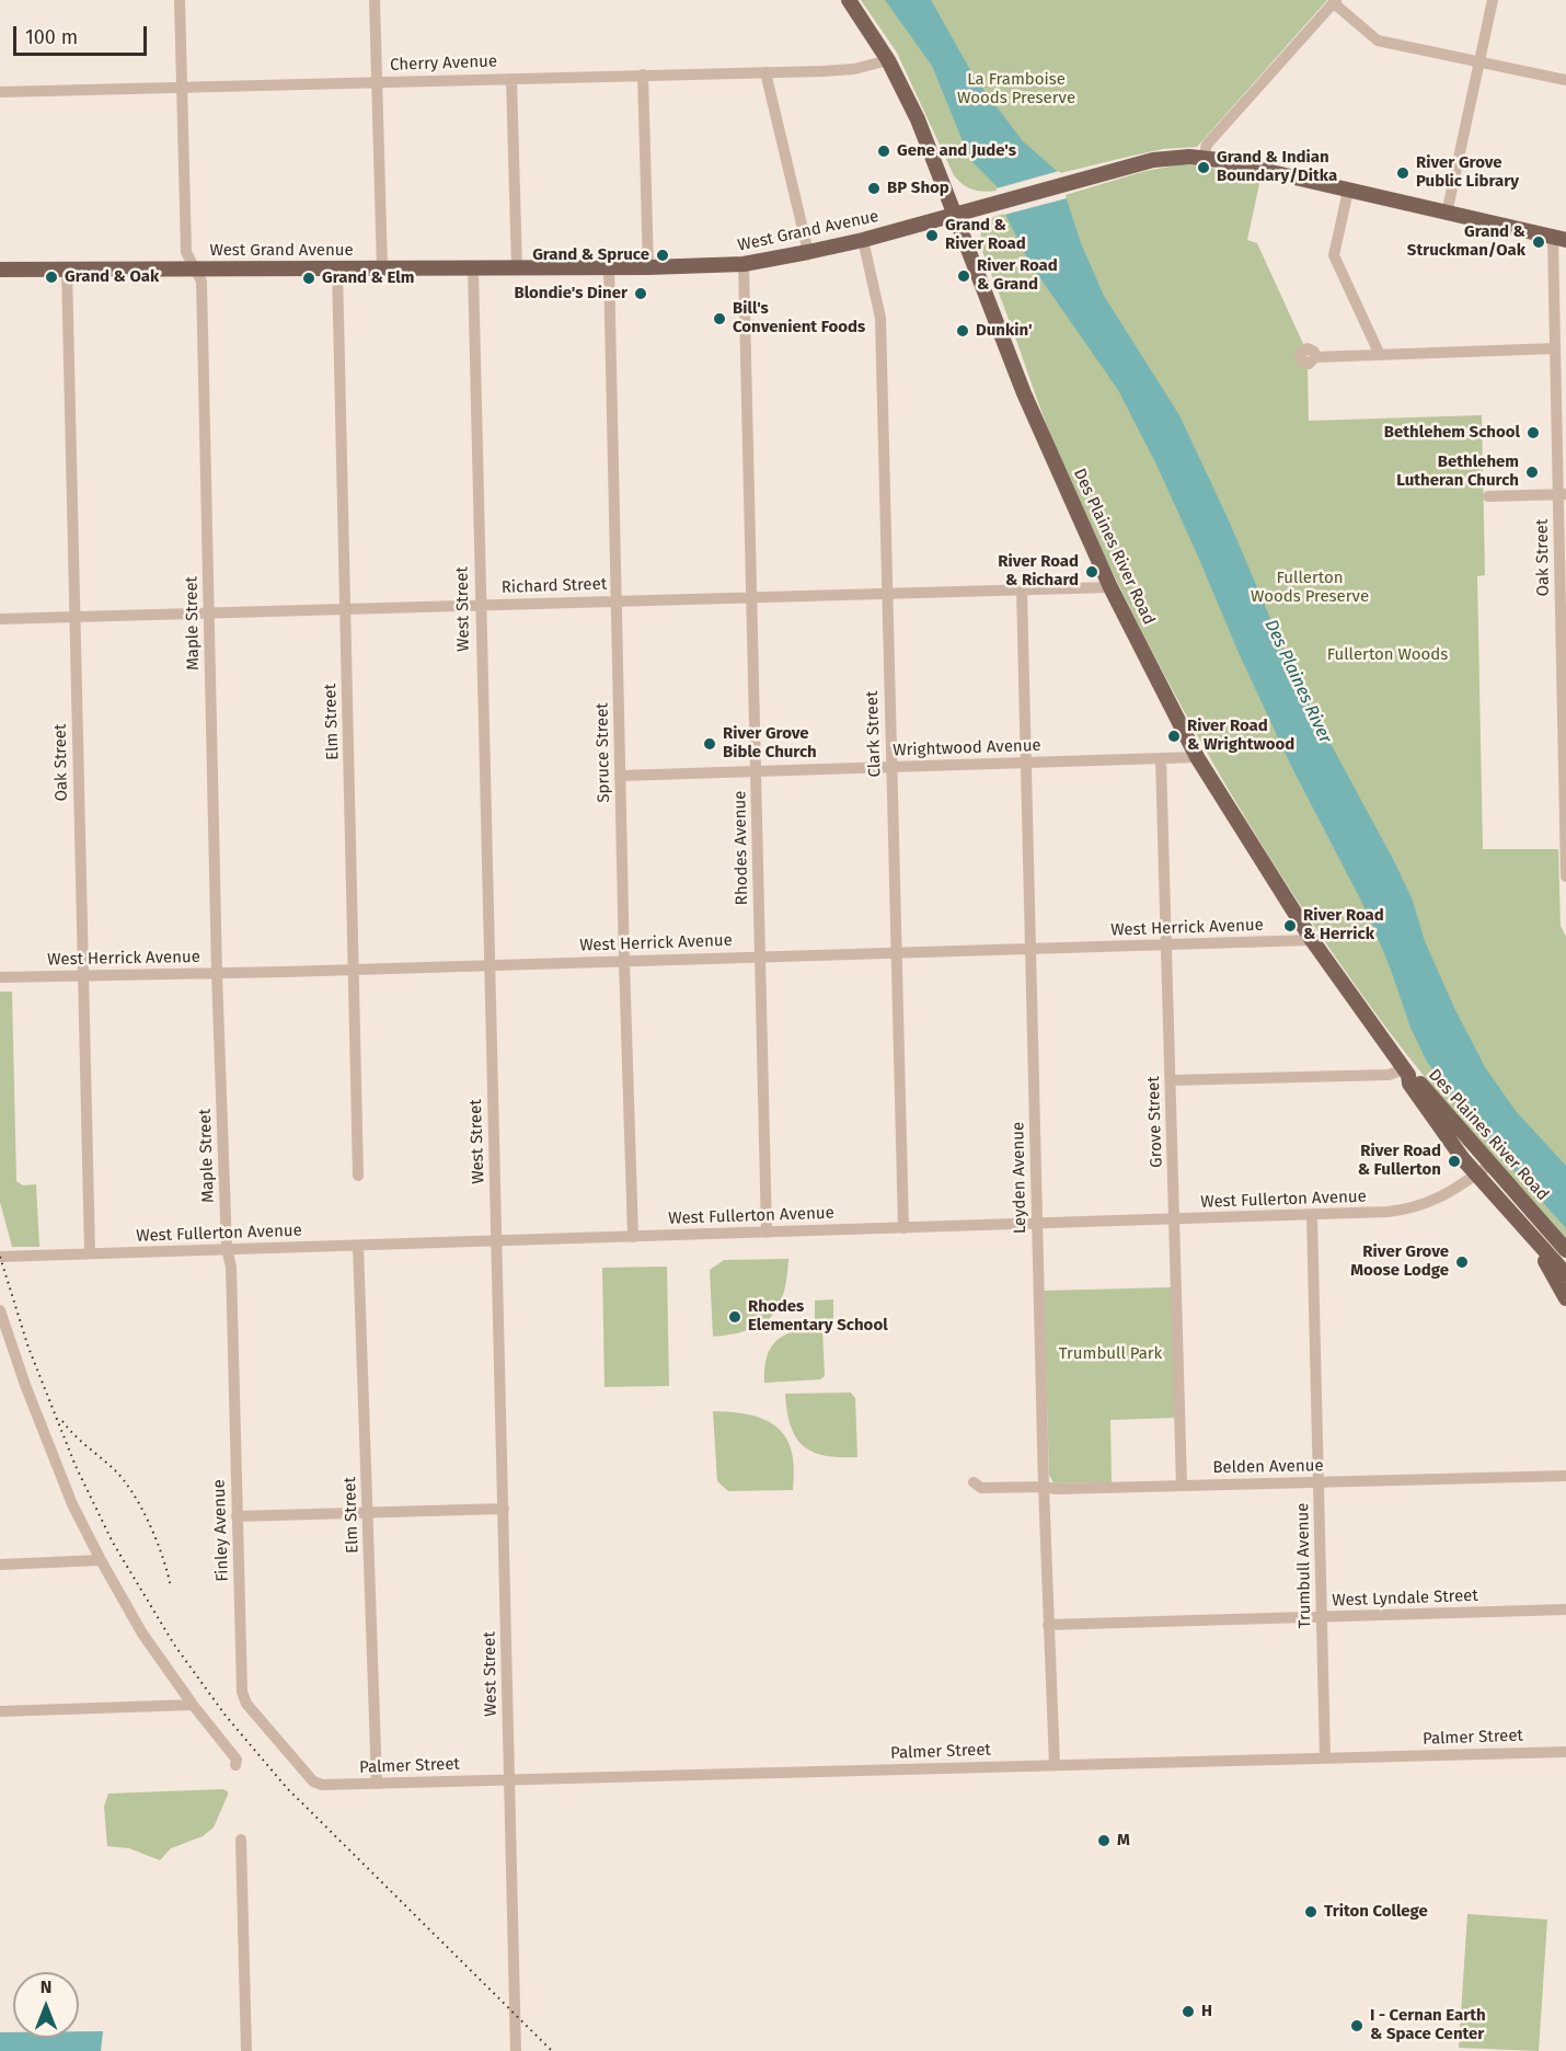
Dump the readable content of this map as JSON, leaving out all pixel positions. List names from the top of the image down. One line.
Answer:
{"streets":{"main road":["West Grand Avenue","Des Plaines River Road"],"street":["Cherry Avenue","Oak Street","Richard Street","West Street","Maple Street","Elm Street","Clark Street","Wrightwood Avenue","Spruce Street","Rhodes Avenue","West Herrick Avenue","Grove Street","Leyden Avenue","West Fullerton Avenue","Belden Avenue","Finley Avenue","Trumbull Avenue","West Lyndale Street","Palmer Street"]},"crossings":[["Cherry Avenue","Des Plaines River Road"],["Cherry Avenue","Maple Street"],["West Grand Avenue","Des Plaines River Road"],["West Grand Avenue","Oak Street"],["West Grand Avenue","West Street"],["West Grand Avenue","Maple Street"],["West Grand Avenue","Elm Street"],["West Grand Avenue","Clark Street"],["West Grand Avenue","Spruce Street"],["West Grand Avenue","Rhodes Avenue"],["Des Plaines River Road","Richard Street"],["Des Plaines River Road","Wrightwood Avenue"],["Des Plaines River Road","West Herrick Avenue"],["Des Plaines River Road","West Fullerton Avenue"],["Oak Street","Richard Street"],["Oak Street","West Herrick Avenue"],["Oak Street","West Fullerton Avenue"],["Richard Street","West Street"],["Richard Street","Maple Street"],["Richard Street","Elm Street"],["Richard Street","Clark Street"],["Richard Street","Spruce Street"],["Richard Street","Rhodes Avenue"],["Richard Street","Leyden Avenue"],["West Street","West Herrick Avenue"],["West Street","West Fullerton Avenue"],["West Street","Palmer Street"],["Maple Street","West Herrick Avenue"],["Maple Street","West Fullerton Avenue"],["Maple Street","Finley Avenue"],["Elm Street","West Herrick Avenue"],["Elm Street","West Fullerton Avenue"],["Elm Street","Palmer Street"],["Clark Street","Wrightwood Avenue"],["Clark Street","West Herrick Avenue"],["Clark Street","West Fullerton Avenue"],["Wrightwood Avenue","Spruce Street"],["Wrightwood Avenue","Rhodes Avenue"],["Wrightwood Avenue","Grove Street"],["Wrightwood Avenue","Leyden Avenue"],["Spruce Street","West Herrick Avenue"],["Spruce Street","West Fullerton Avenue"],["Rhodes Avenue","West Herrick Avenue"],["Rhodes Avenue","West Fullerton Avenue"],["West Herrick Avenue","Grove Street"],["West Herrick Avenue","Leyden Avenue"],["Grove Street","West Fullerton Avenue"],["Grove Street","Belden Avenue"],["Leyden Avenue","West Fullerton Avenue"],["Leyden Avenue","Belden Avenue"],["Leyden Avenue","West Lyndale Street"],["Leyden Avenue","Palmer Street"],["West Fullerton Avenue","Finley Avenue"],["West Fullerton Avenue","Trumbull Avenue"],["Belden Avenue","Trumbull Avenue"],["Finley Avenue","Palmer Street"],["Trumbull Avenue","West Lyndale Street"],["Trumbull Avenue","Palmer Street"]],"water":["Des Plaines River"],"parks":["La Framboise Woods Preserve","Fullerton Woods Preserve","Fullerton Woods","Trumbull Park"],"places":["Gene and Jude's","Grand & Indian Boundary/Ditka","River Grove Public Library","BP Shop","Grand & River Road","Grand & Struckman/Oak","Grand & Spruce","River Road & Grand","Grand & Oak","Grand & Elm","Blondie's Diner","Bill's Convenient Foods","Dunkin'","Bethlehem School","Bethlehem Lutheran Church","River Road & Richard","River Road & Wrightwood","River Grove Bible Church","River Road & Herrick","River Road & Fullerton","River Grove Moose Lodge","Rhodes Elementary School","M","Triton College","H","I - Cernan Earth & Space Center"],"scale_bar":"100 m","north":"top"}
